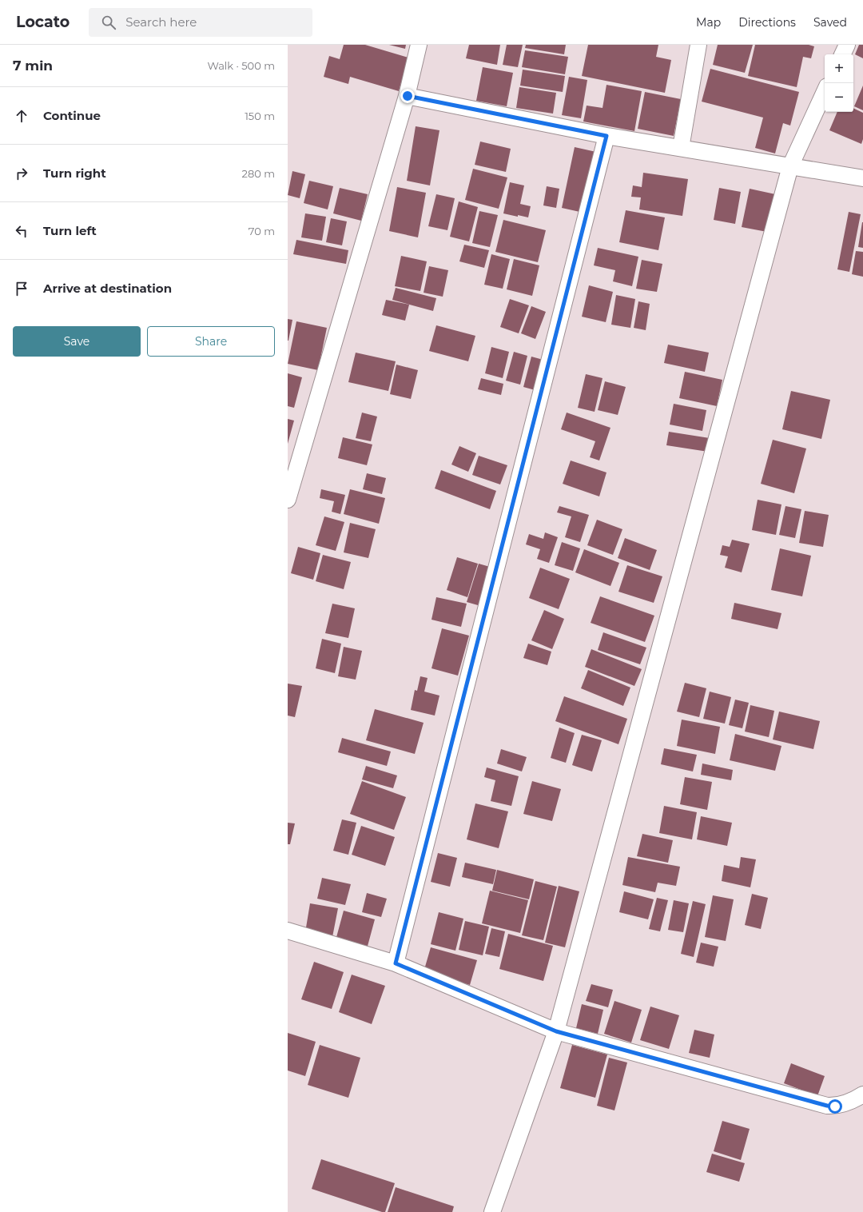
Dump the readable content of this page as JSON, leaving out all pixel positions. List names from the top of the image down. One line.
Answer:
{"page":{"header":"Locato","search":"Search here","nav":["Map","Directions","Saved"],"heading":["7 min","Walk · 500 m"],"map_buttons":["+","−"],"list":[["Continue","150 m"],["Turn right","280 m"],["Turn left","70 m"],"Arrive at destination"],"buttons":["Save","Share"]}}
